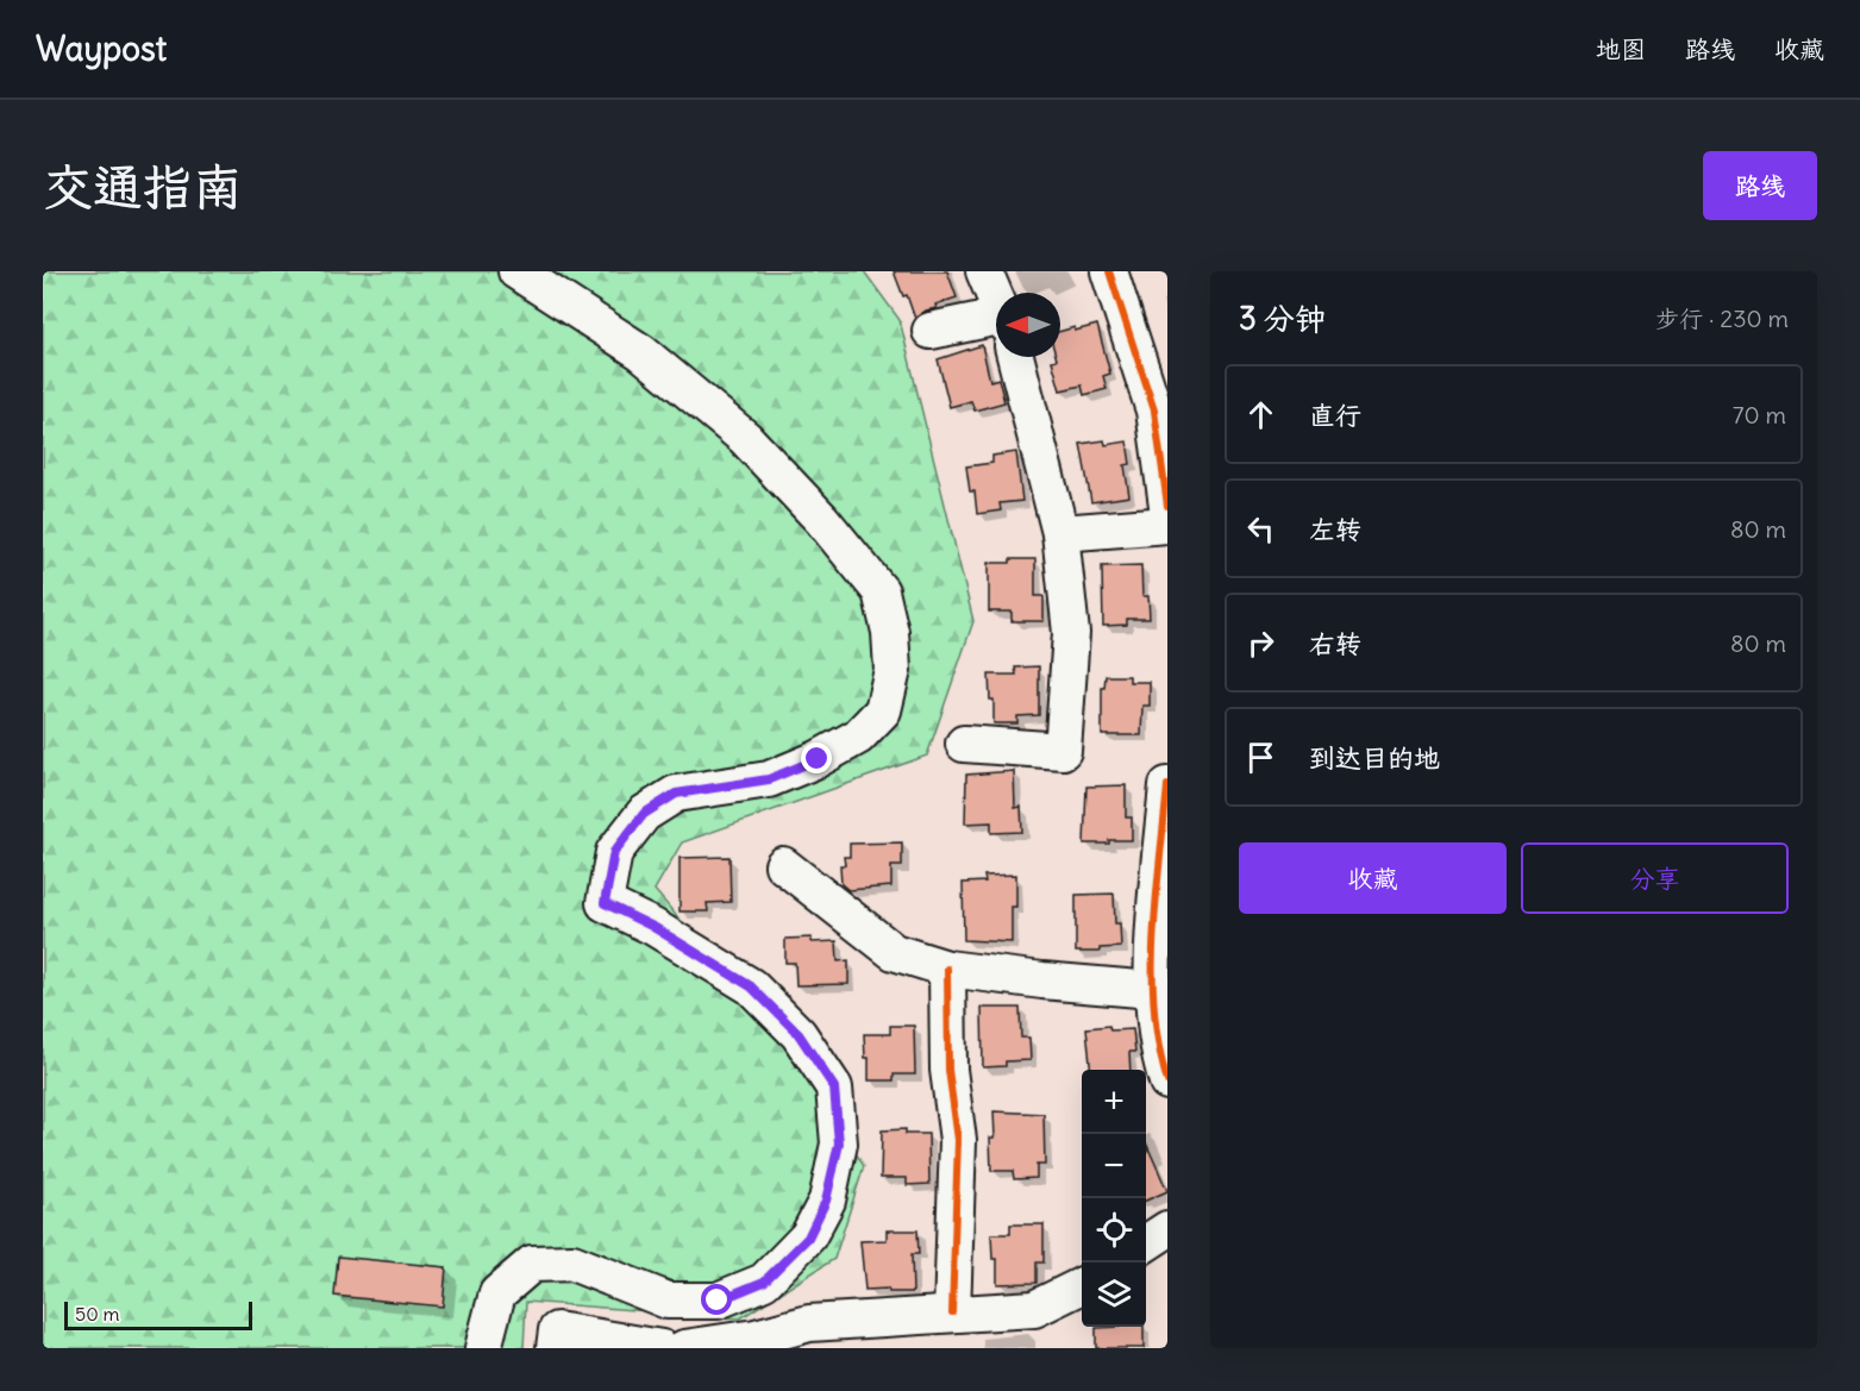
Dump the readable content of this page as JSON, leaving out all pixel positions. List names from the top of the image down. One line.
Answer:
{"scale_bar":"50 m","north":"left","page":{"header":"Waypost","nav":["地图","路线","收藏"],"buttons":["路线",["收藏","分享"]],"title":"交通指南","heading":["3 分钟","步行 · 230 m"],"list":[["直行","70 m"],["左转","80 m"],["右转","80 m"],"到达目的地"],"map_buttons":["+","−"],"scale":"50 m"}}
